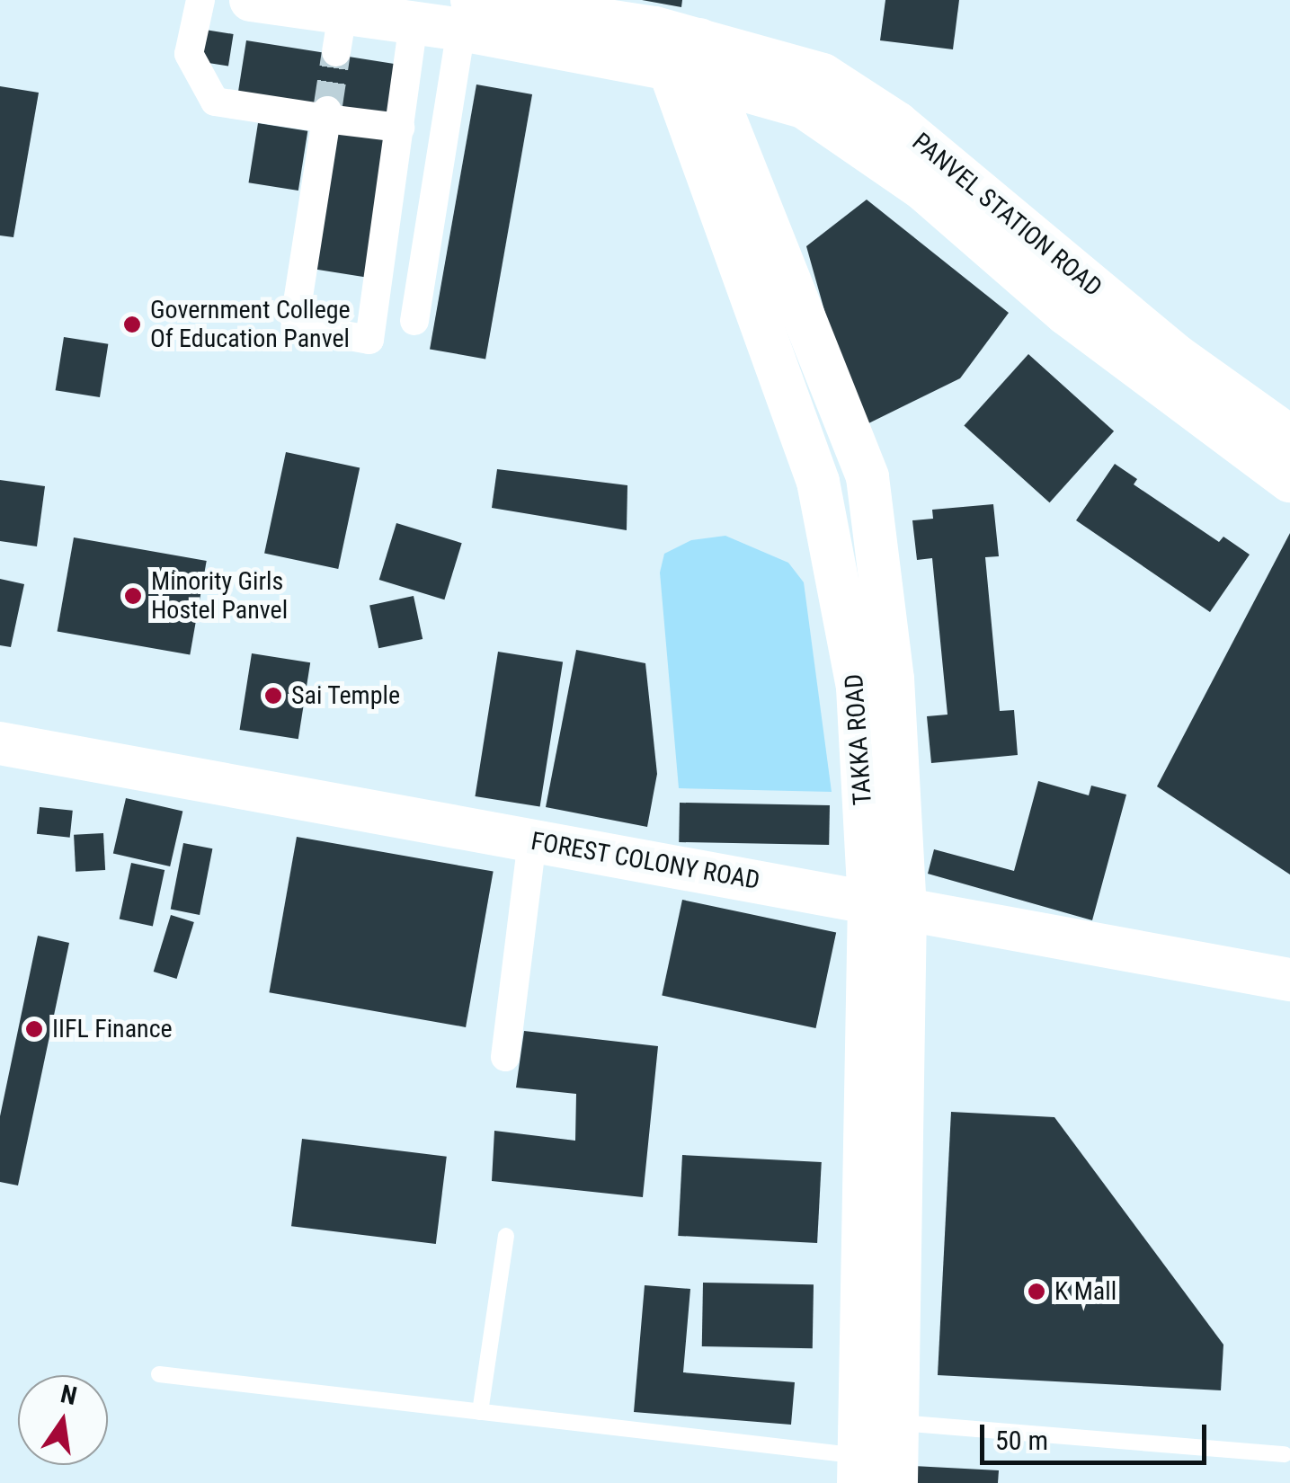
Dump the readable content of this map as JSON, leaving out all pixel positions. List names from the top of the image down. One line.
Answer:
{"streets":{"street":["PANVEL STATION ROAD","TAKKA ROAD","FOREST COLONY ROAD"]},"crossings":[["PANVEL STATION ROAD","TAKKA ROAD"],["TAKKA ROAD","FOREST COLONY ROAD"]],"places":["Government College Of Education Panvel","Minority Girls Hostel Panvel","Sai Temple","IIFL Finance","K Mall"],"scale_bar":"50 m","north":"top"}
